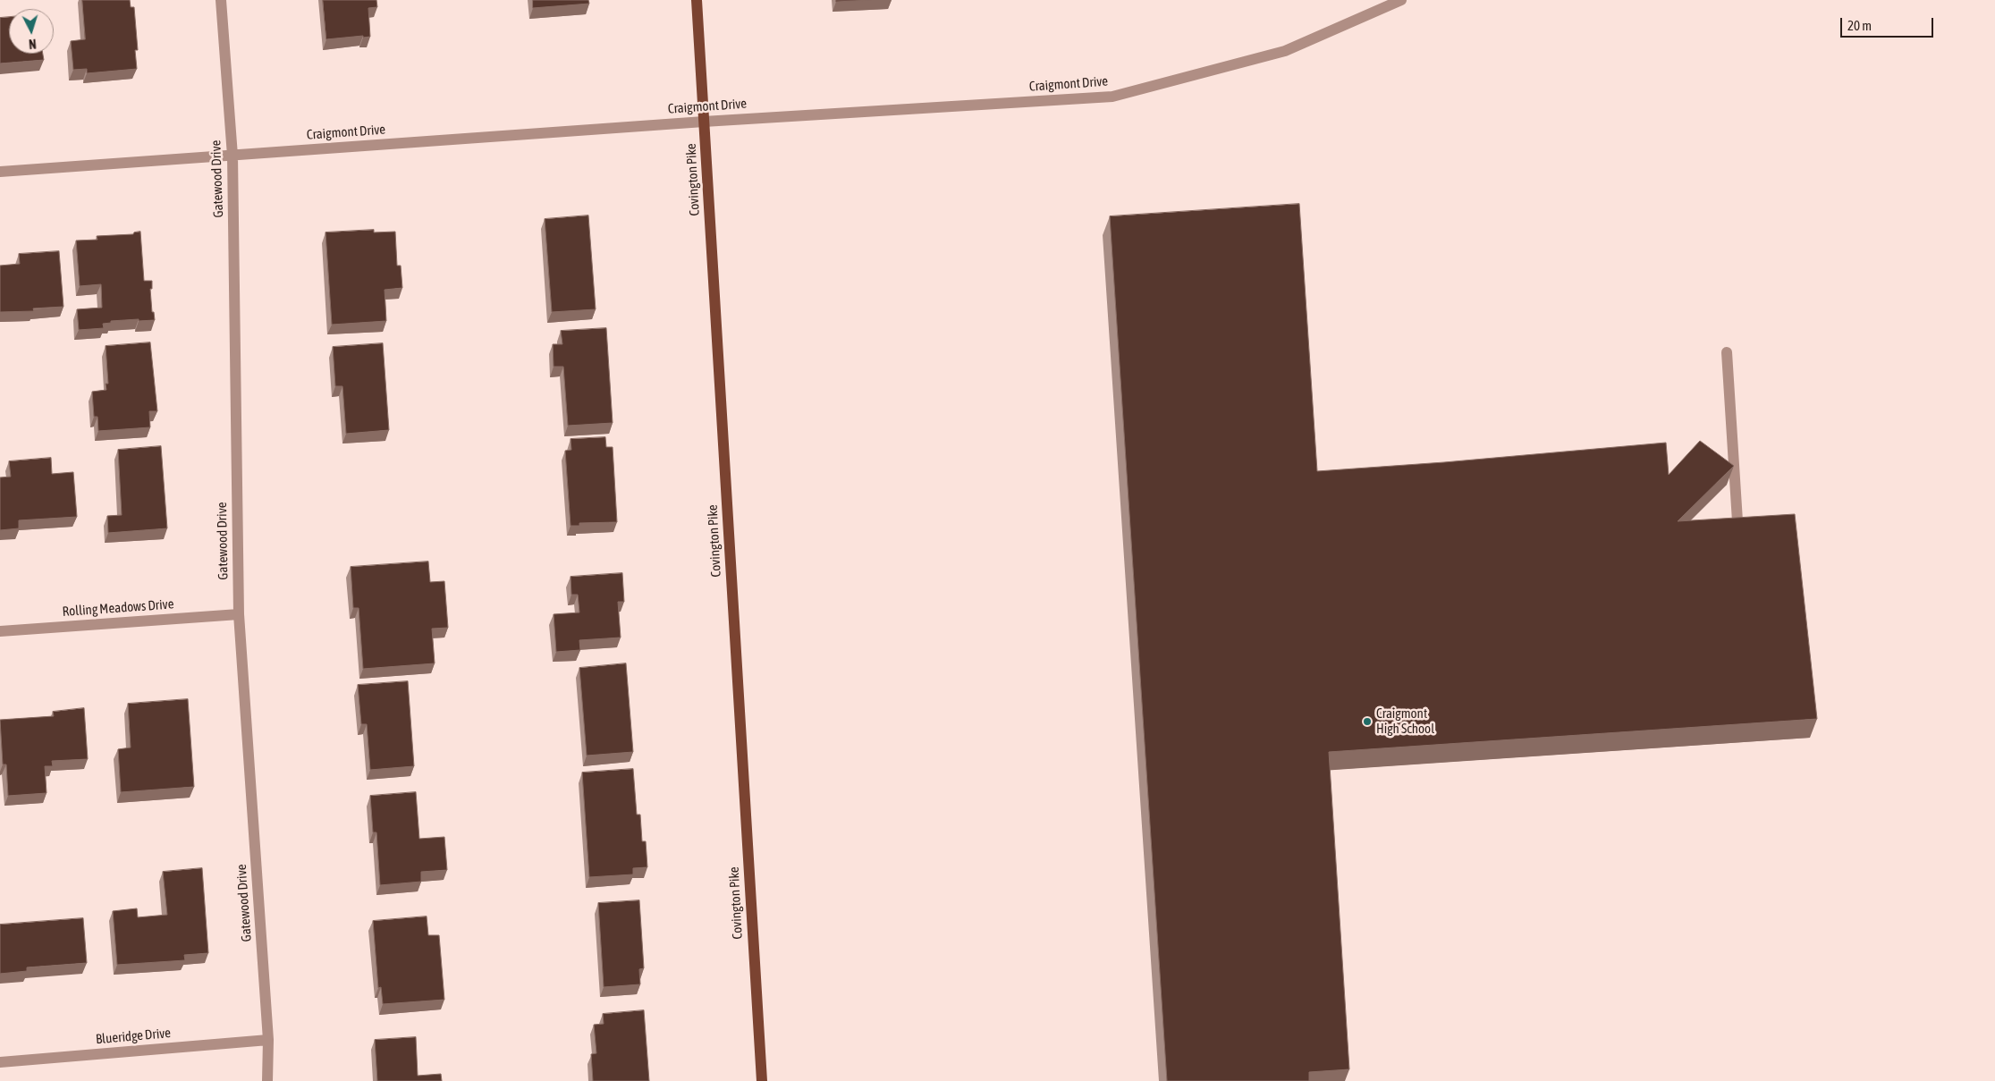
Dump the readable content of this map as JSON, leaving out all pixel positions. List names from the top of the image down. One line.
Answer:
{"streets":{"main road":["Covington Pike"],"street":["Craigmont Drive","Gatewood Drive","Rolling Meadows Drive","Blueridge Drive"]},"crossings":[["Craigmont Drive","Gatewood Drive"],["Craigmont Drive","Covington Pike"],["Gatewood Drive","Rolling Meadows Drive"],["Gatewood Drive","Blueridge Drive"]],"places":["Craigmont High School"],"scale_bar":"20 m","north":"bottom"}
